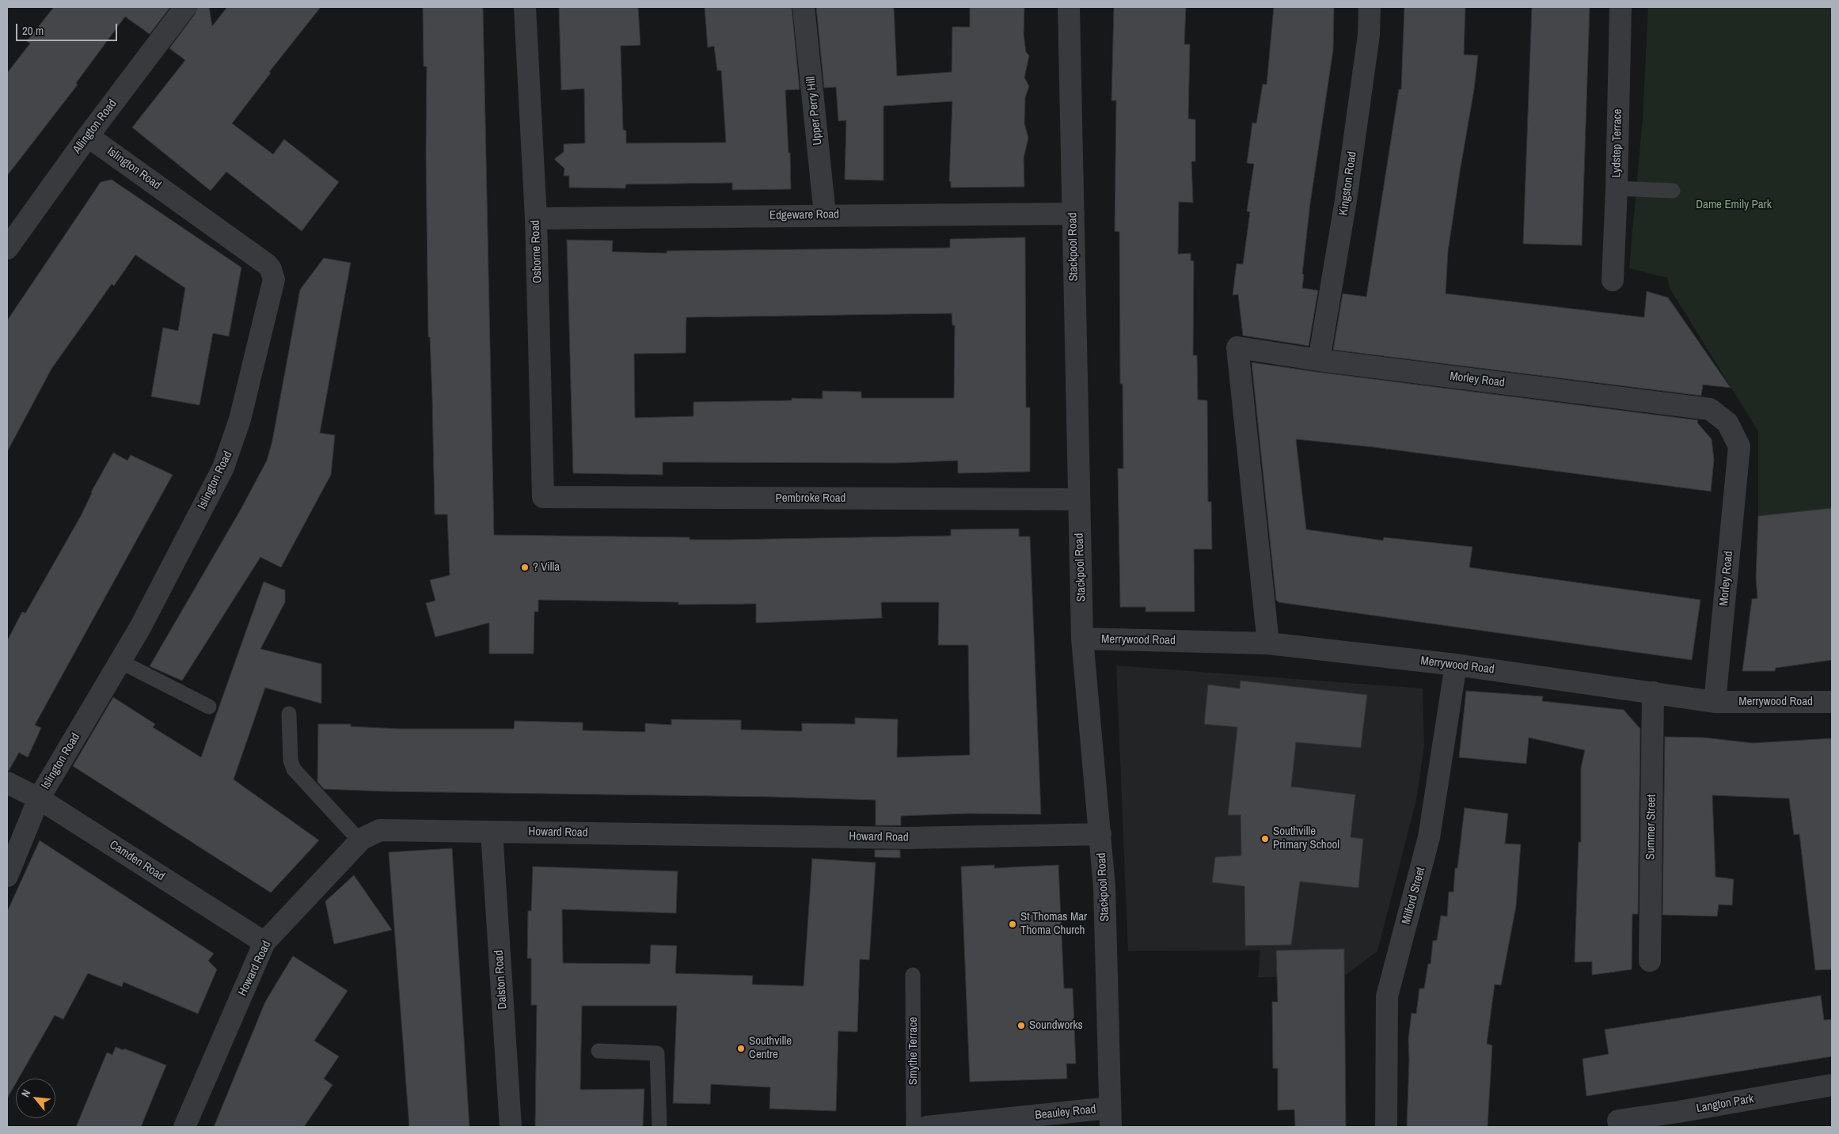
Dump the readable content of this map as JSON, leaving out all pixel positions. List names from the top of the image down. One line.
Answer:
{"streets":{"street":["Upper Perry Hill","Allington Road","Lydstep Terrace","Islington Road","Kingston Road","Edgeware Road","Stackpool Road","Osborne Road","Morley Road","Pembroke Road","Merrywood Road","Summer Street","Howard Road","Camden Road","Milford Street","Dalston Road","Langton Park","Beauley Road"],"lane":["Smythe Terrace"]},"crossings":[["Upper Perry Hill","Edgeware Road"],["Allington Road","Islington Road"],["Islington Road","Camden Road"],["Kingston Road","Morley Road"],["Edgeware Road","Stackpool Road"],["Edgeware Road","Osborne Road"],["Stackpool Road","Pembroke Road"],["Stackpool Road","Merrywood Road"],["Stackpool Road","Howard Road"],["Stackpool Road","Beauley Road"],["Osborne Road","Pembroke Road"],["Morley Road","Merrywood Road"],["Merrywood Road","Summer Street"],["Merrywood Road","Milford Street"],["Howard Road","Camden Road"],["Howard Road","Dalston Road"]],"parks":["Dame Emily Park"],"places":["? Villa","Southville Primary School","St Thomas Mar Thoma Church","Soundworks","Southville Centre"],"scale_bar":"20 m","north":"top left"}
